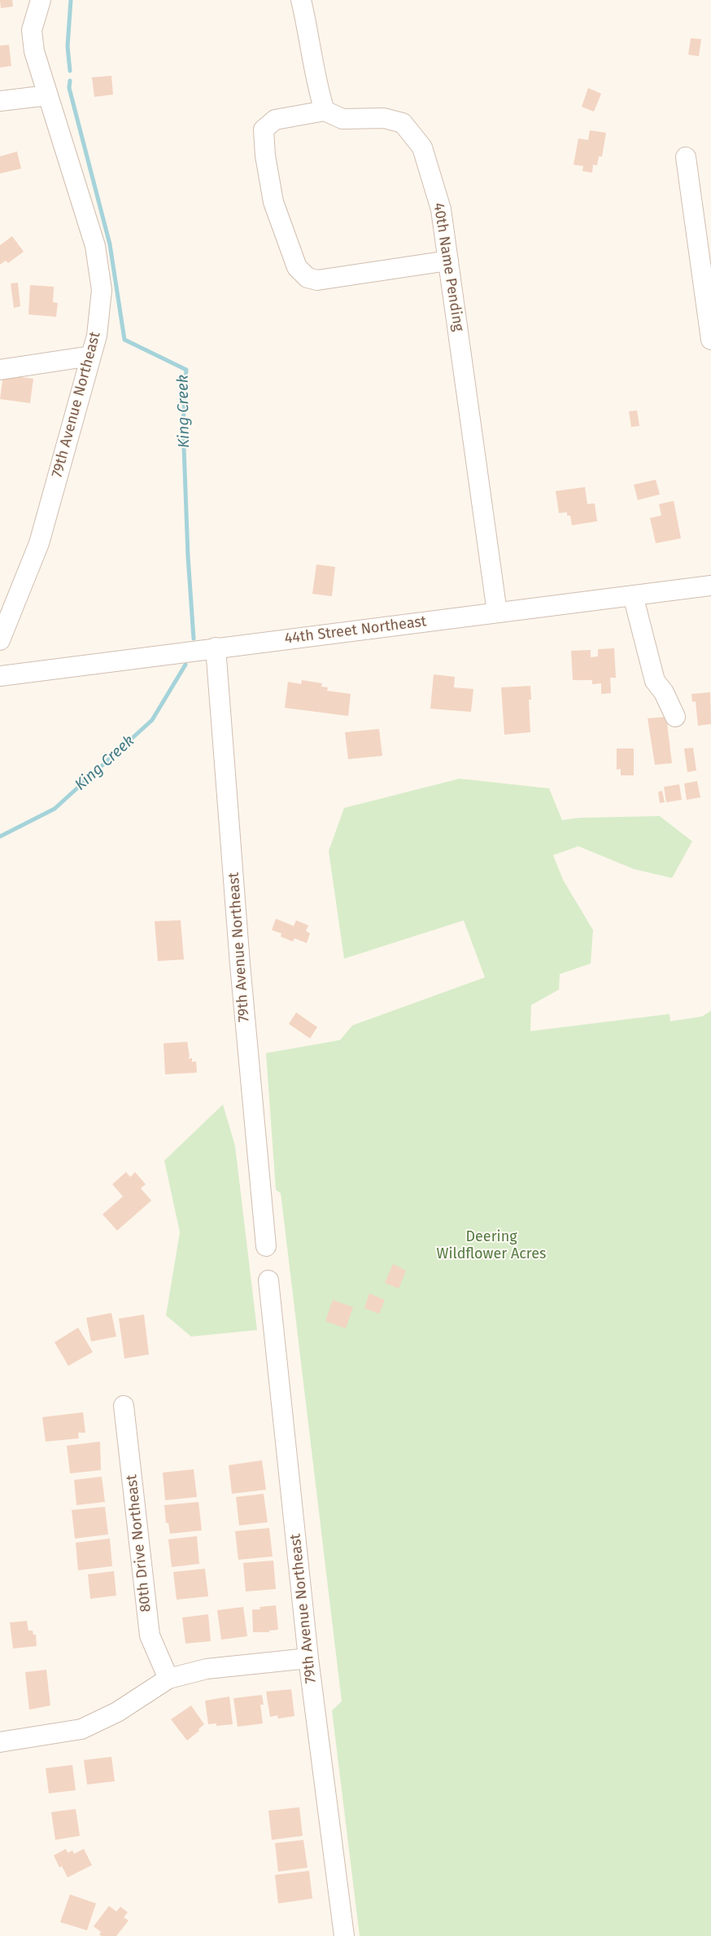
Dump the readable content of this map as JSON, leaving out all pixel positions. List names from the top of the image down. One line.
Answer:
{"streets":{"street":["40th Name Pending","79th Avenue Northeast","44th Street Northeast","80th Drive Northeast"]},"crossings":[["40th Name Pending","44th Street Northeast"],["79th Avenue Northeast","44th Street Northeast"]],"water":["King Creek"],"parks":["Deering Wildflower Acres"]}
